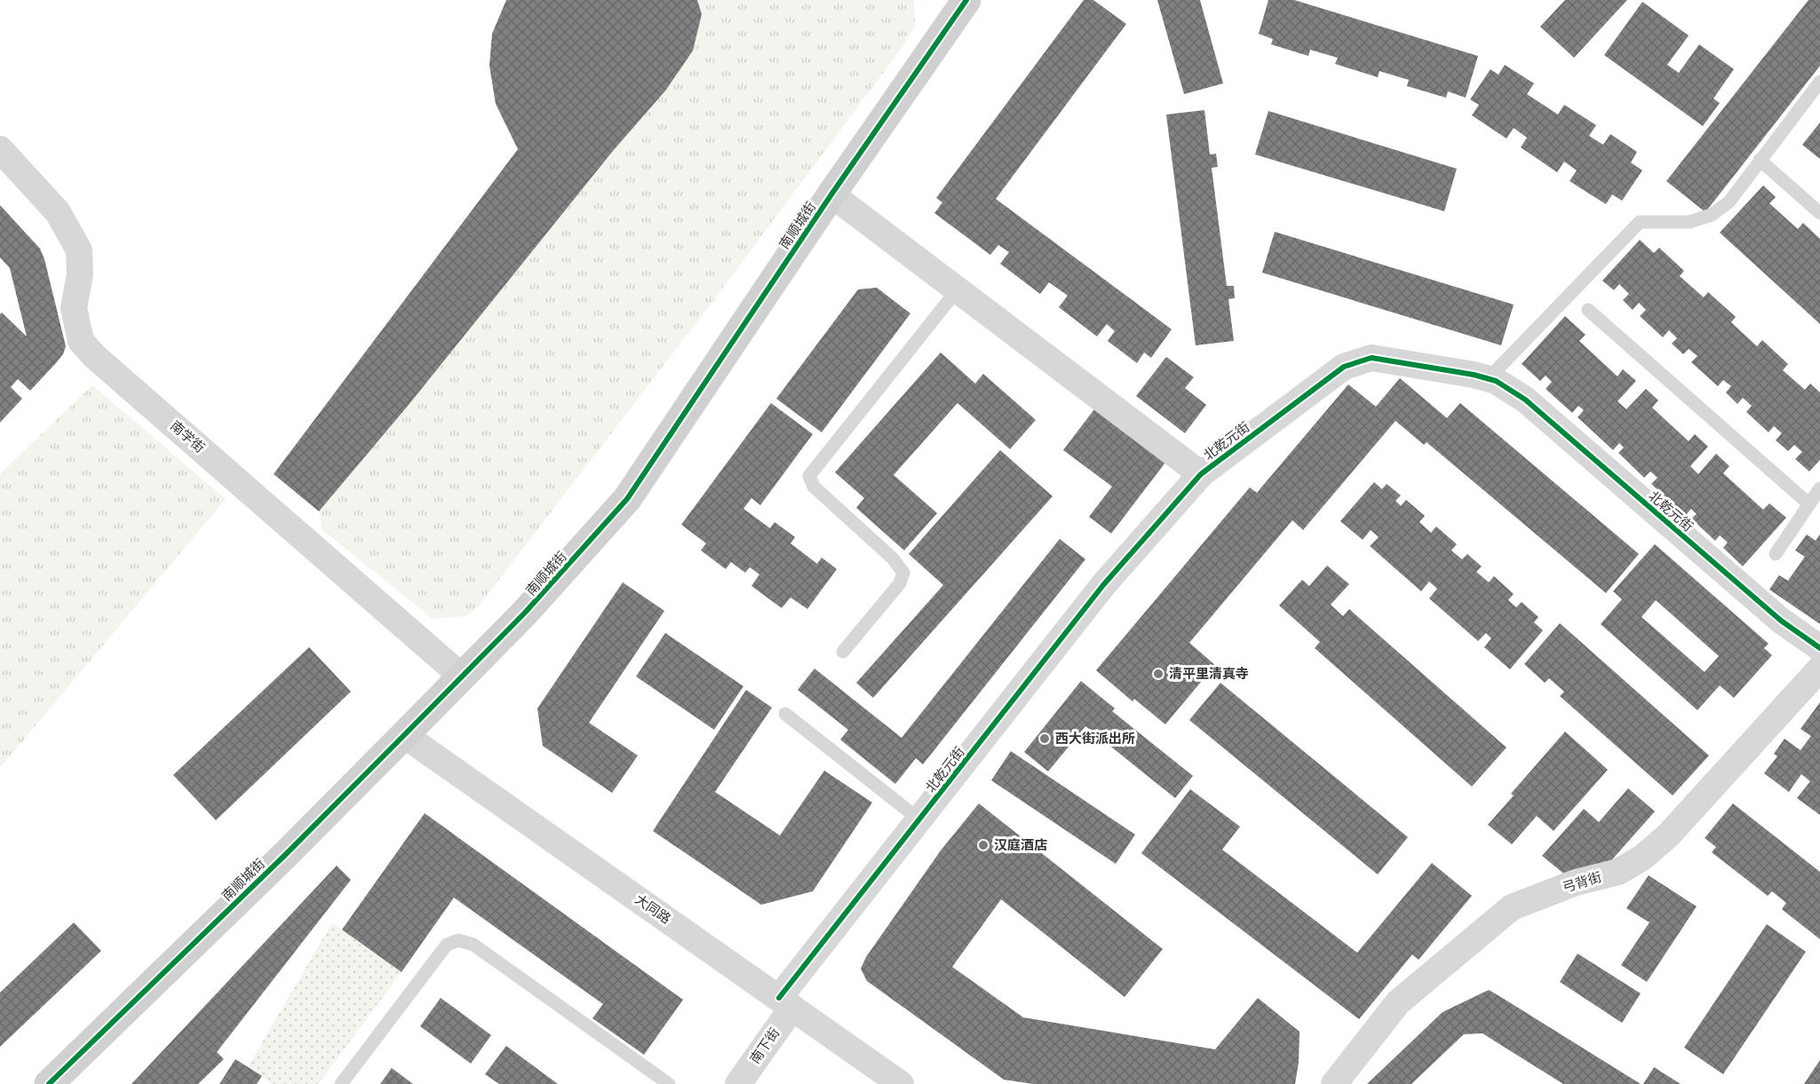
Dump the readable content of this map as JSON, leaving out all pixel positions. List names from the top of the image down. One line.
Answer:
{"streets":{"street":["南顺城街","南学街","北乾元街","弓背街","大同路","南下街"]},"crossings":[["南顺城街","南学街"],["南顺城街","大同路"],["北乾元街","大同路"],["北乾元街","南下街"],["大同路","南下街"]],"places":["清平里清真寺","西大街派出所","汉庭酒店"]}
